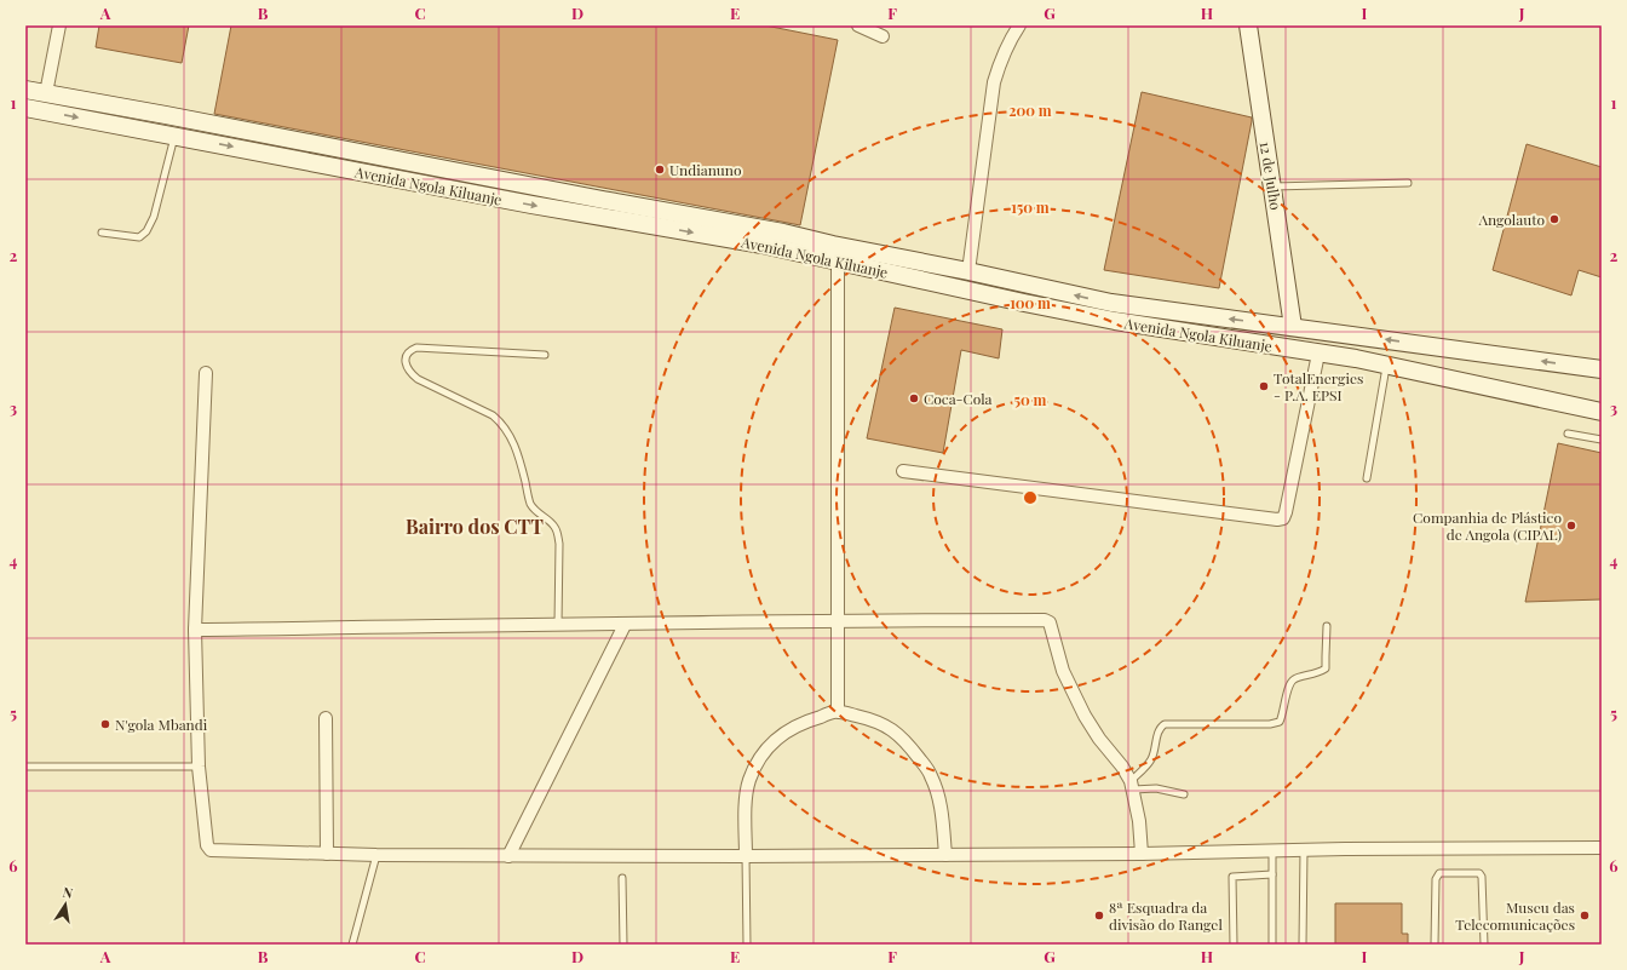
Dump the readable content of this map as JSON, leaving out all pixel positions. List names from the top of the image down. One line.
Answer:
{"streets":{"main road":["12 de Julho","Avenida Ngola Kiluanje"]},"crossings":[["12 de Julho","Avenida Ngola Kiluanje"]],"districts":["Bairro dos CTT"],"places":["Undianuno","Angolauto","TotalEnergies - P.A. EPSI","Coca-Cola","Companhia de Plástico de Angola (CIPAL)","N'gola Mbandi","8ª Esquadra da divisão do Rangel","Museu das Telecomunicações"],"north":"top","grid":{"columns":["A","B","C","D","E","F","G","H","I","J"],"rows":["1","2","3","4","5","6"]},"rings":["200 m","150 m","100 m","50 m"]}
